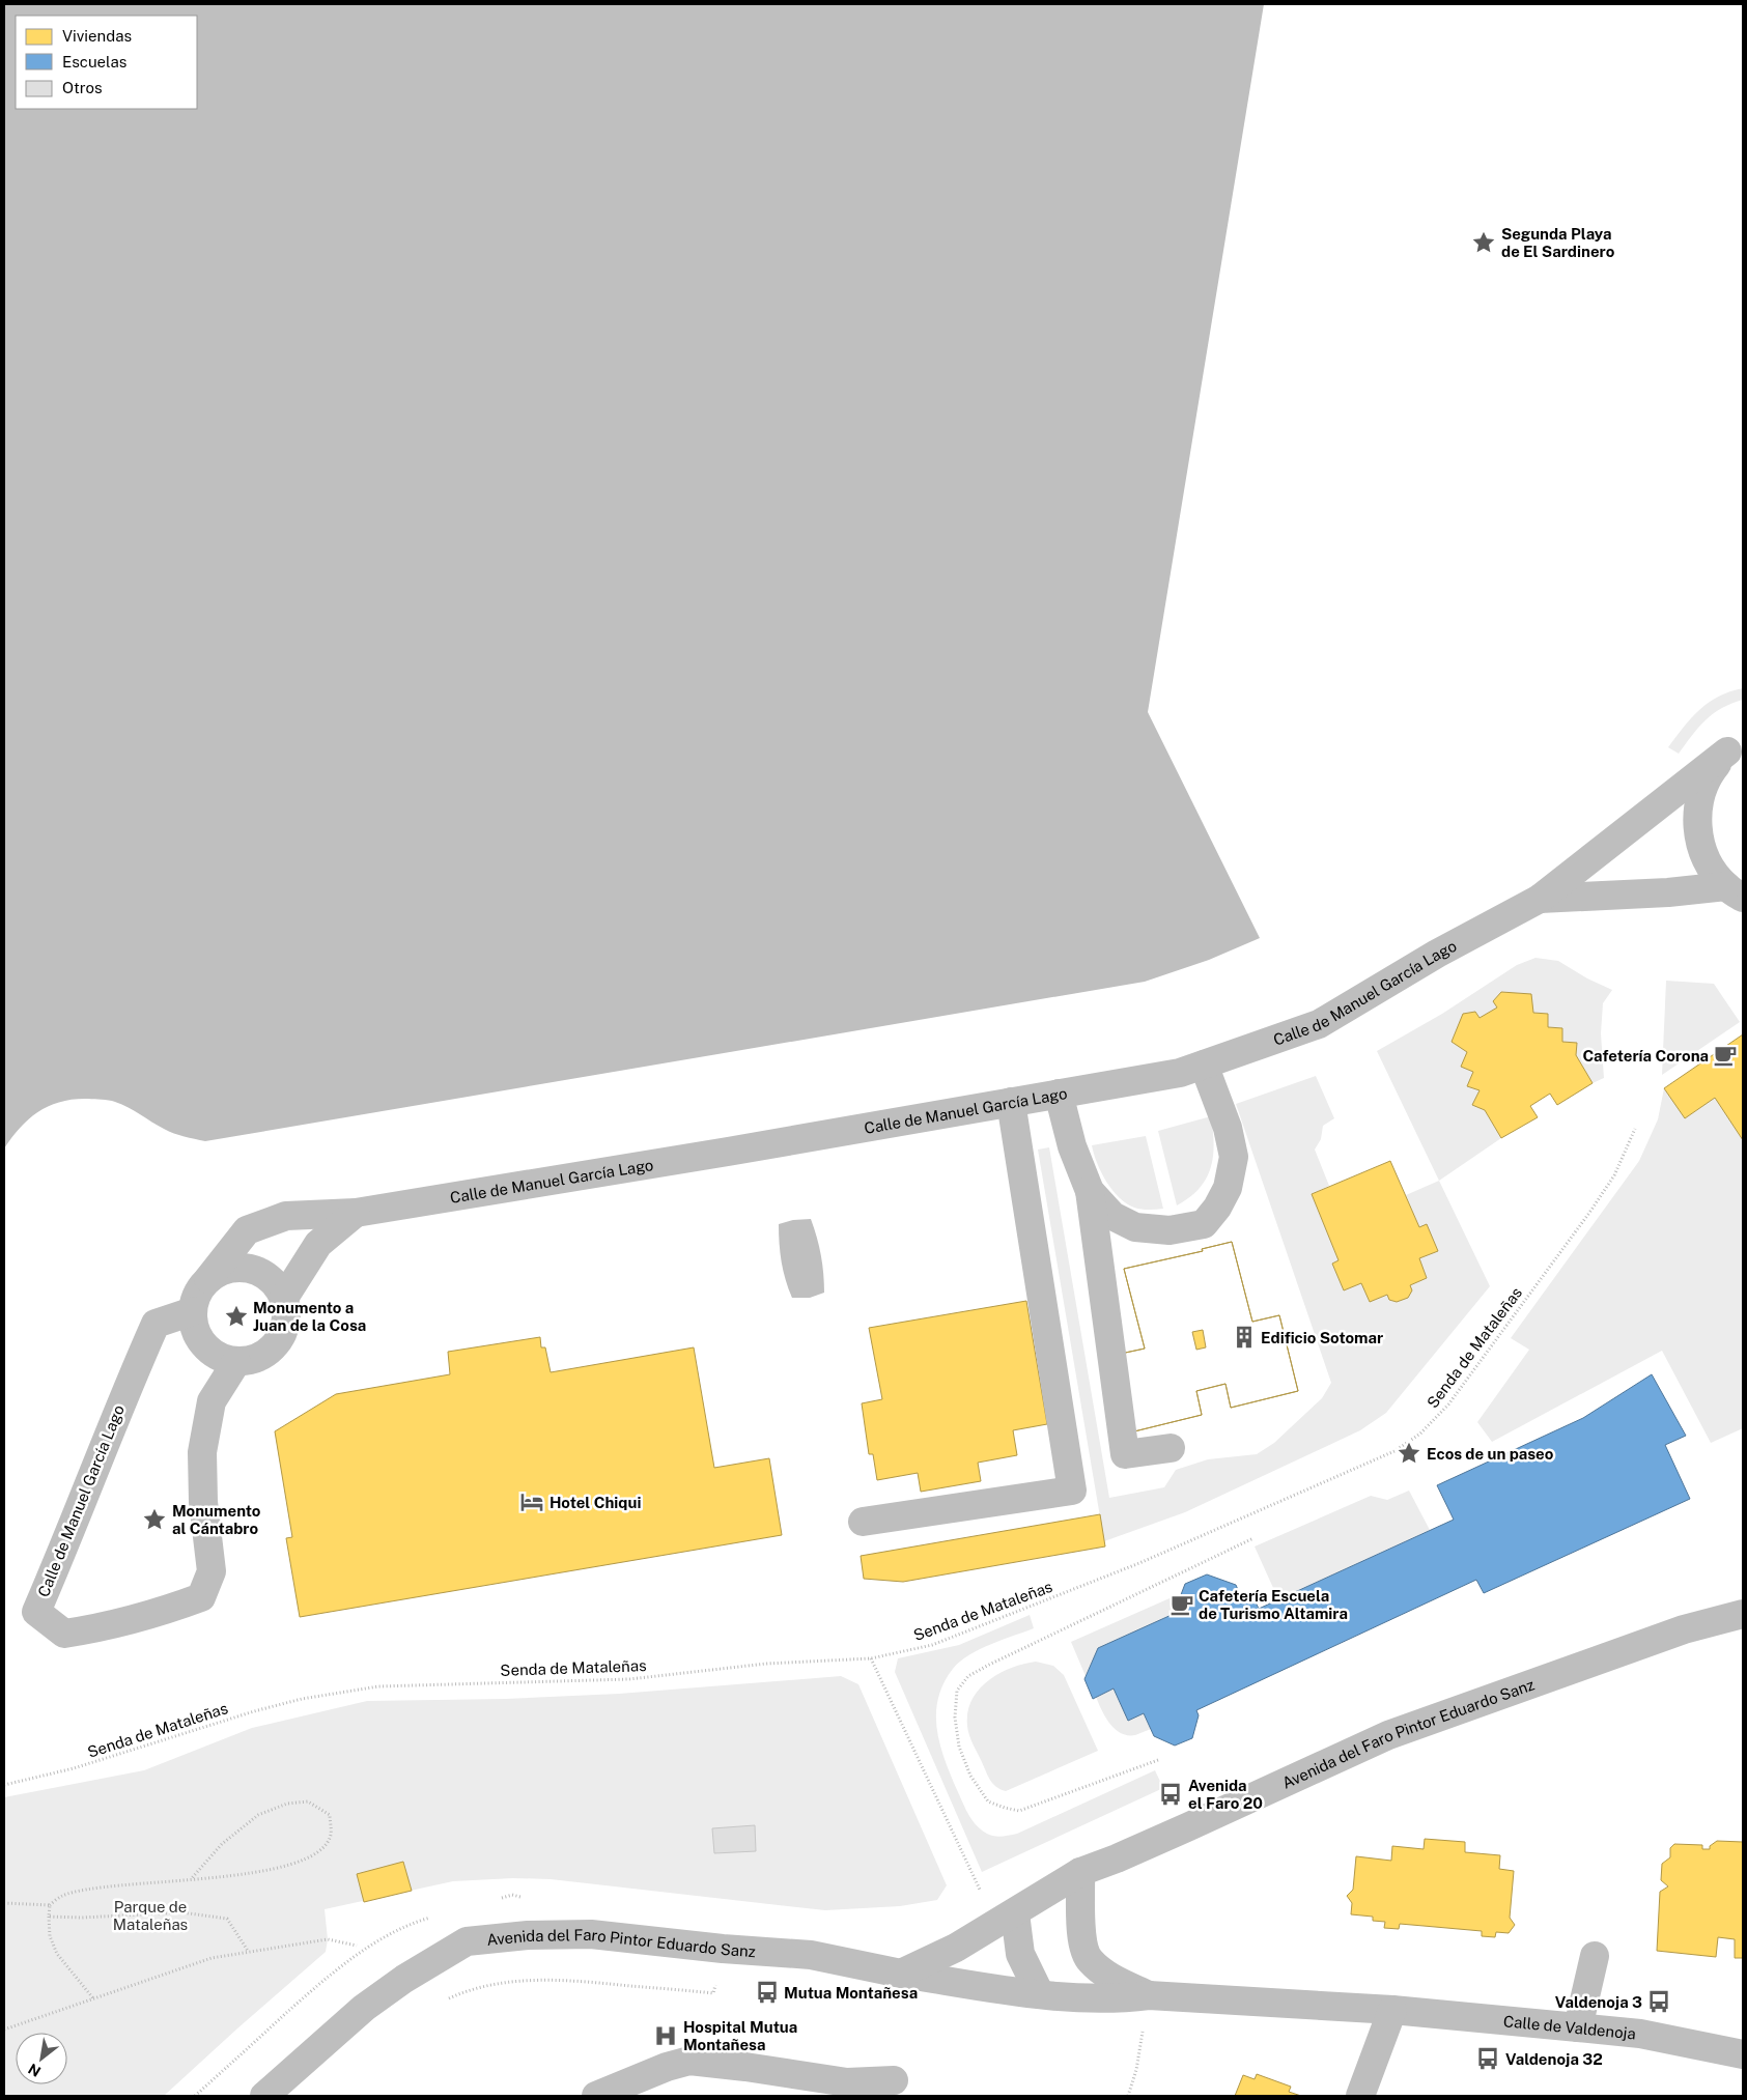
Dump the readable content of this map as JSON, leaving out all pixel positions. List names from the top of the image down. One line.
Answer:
{"streets":{"street":["Calle de Manuel García Lago","Avenida del Faro Pintor Eduardo Sanz","Calle de Valdenoja"],"path":["Senda de Mataleñas"]},"crossings":[["Avenida del Faro Pintor Eduardo Sanz","Calle de Valdenoja"]],"parks":["Parque de Mataleñas"],"places":{"place":["Segunda Playa de El Sardinero","Monumento a Juan de la Cosa","Ecos de un paseo","Monumento al Cántabro"],"cafe":["Cafetería Corona","Cafetería Escuela de Turismo Altamira"],"building":["Edificio Sotomar"],"hotel":["Hotel Chiqui"],"bus stop":["Avenida el Faro 20","Mutua Montañesa","Valdenoja 3","Valdenoja 32"],"hospital":["Hospital Mutua Montañesa"]},"legend":["Viviendas","Escuelas","Otros"],"north":"bottom left"}
